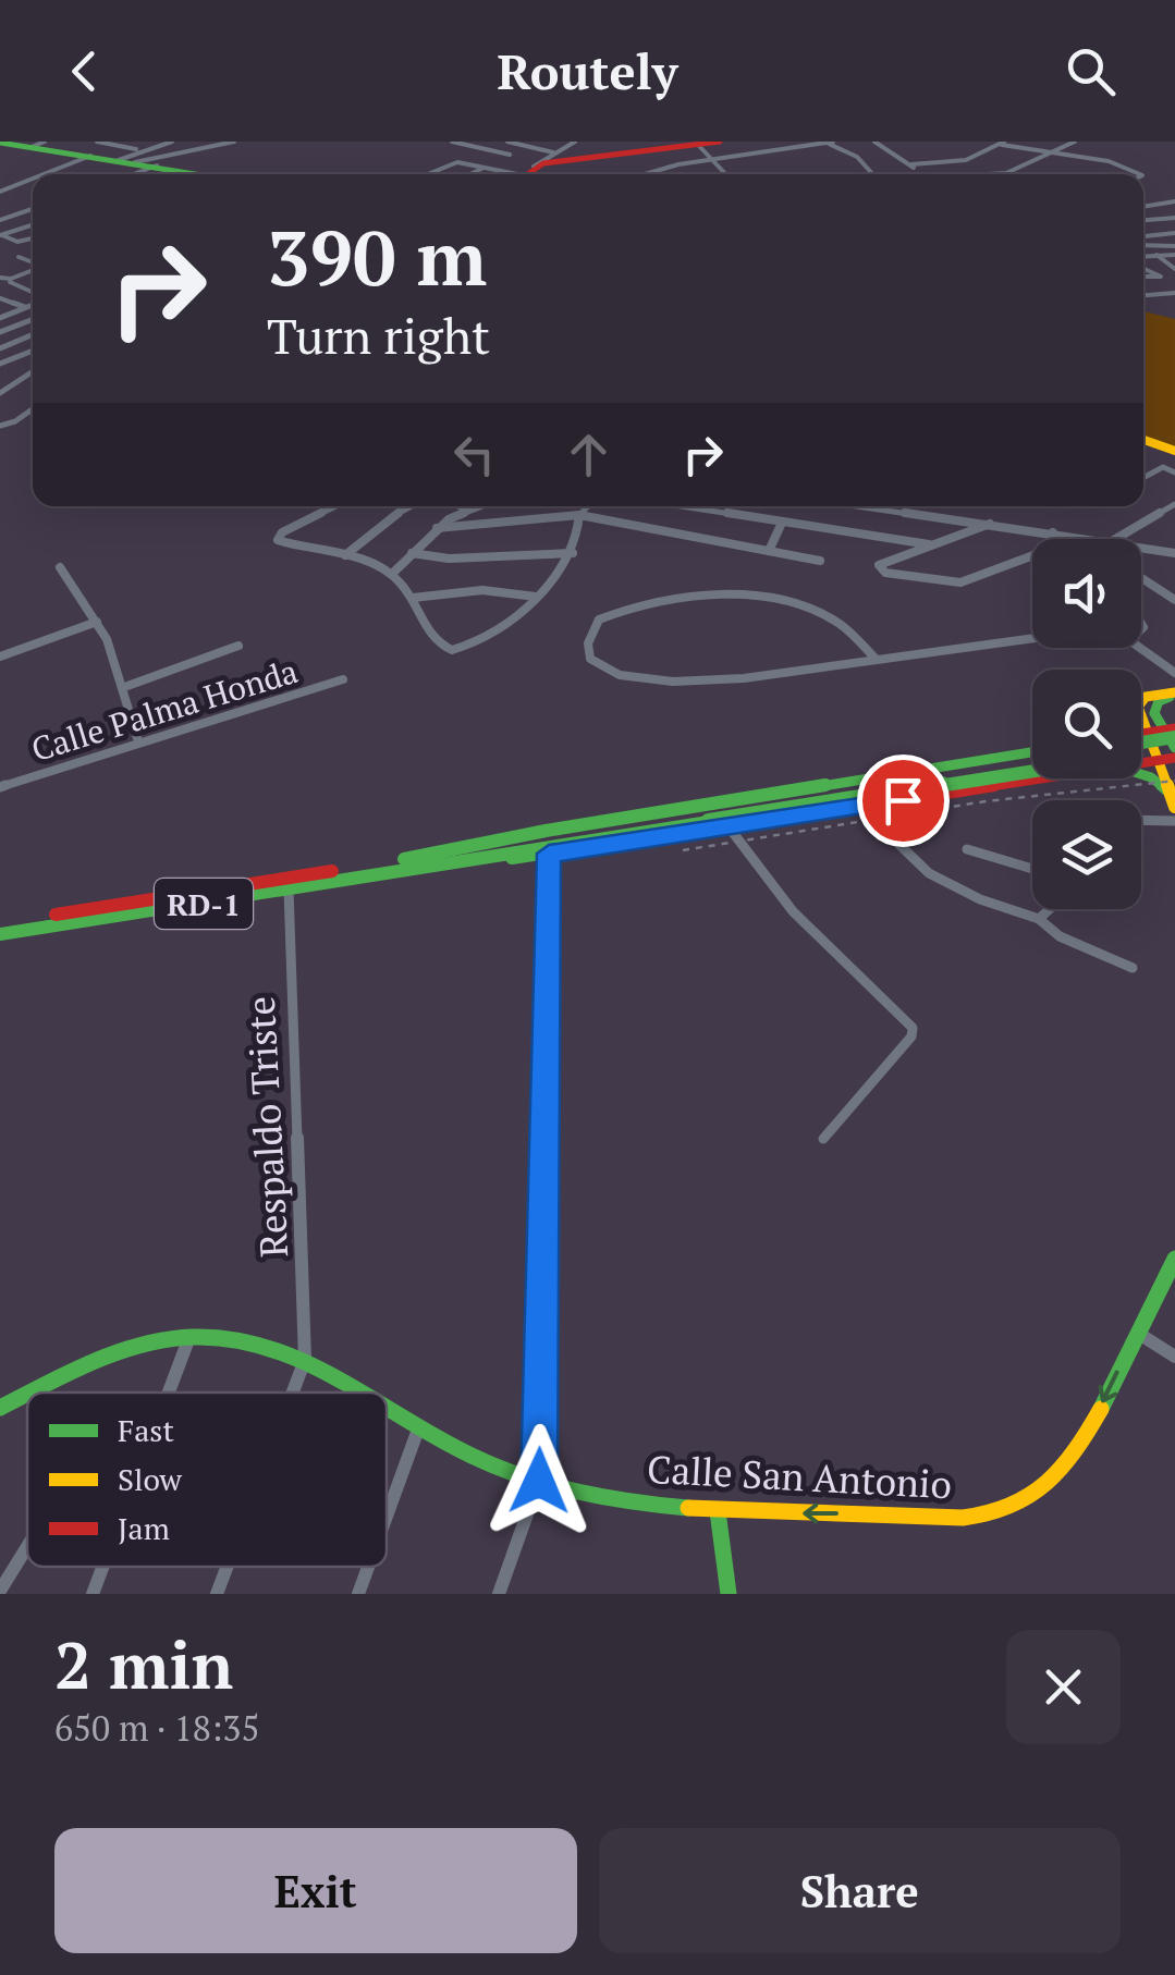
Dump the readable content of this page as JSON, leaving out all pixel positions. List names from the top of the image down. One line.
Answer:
{"streets":{"main road":["RD-1","Calle San Antonio"],"street":["Calle Palma Honda","Respaldo Triste"]},"crossings":[["RD-1","Respaldo Triste"],["Respaldo Triste","Calle San Antonio"]],"legend":["Fast","Slow","Jam"],"page":{"header":"Routely","turn":["390 m","Turn right"],"heading":["2 min","650 m · 18:35"],"buttons":["Exit","Share"]}}
